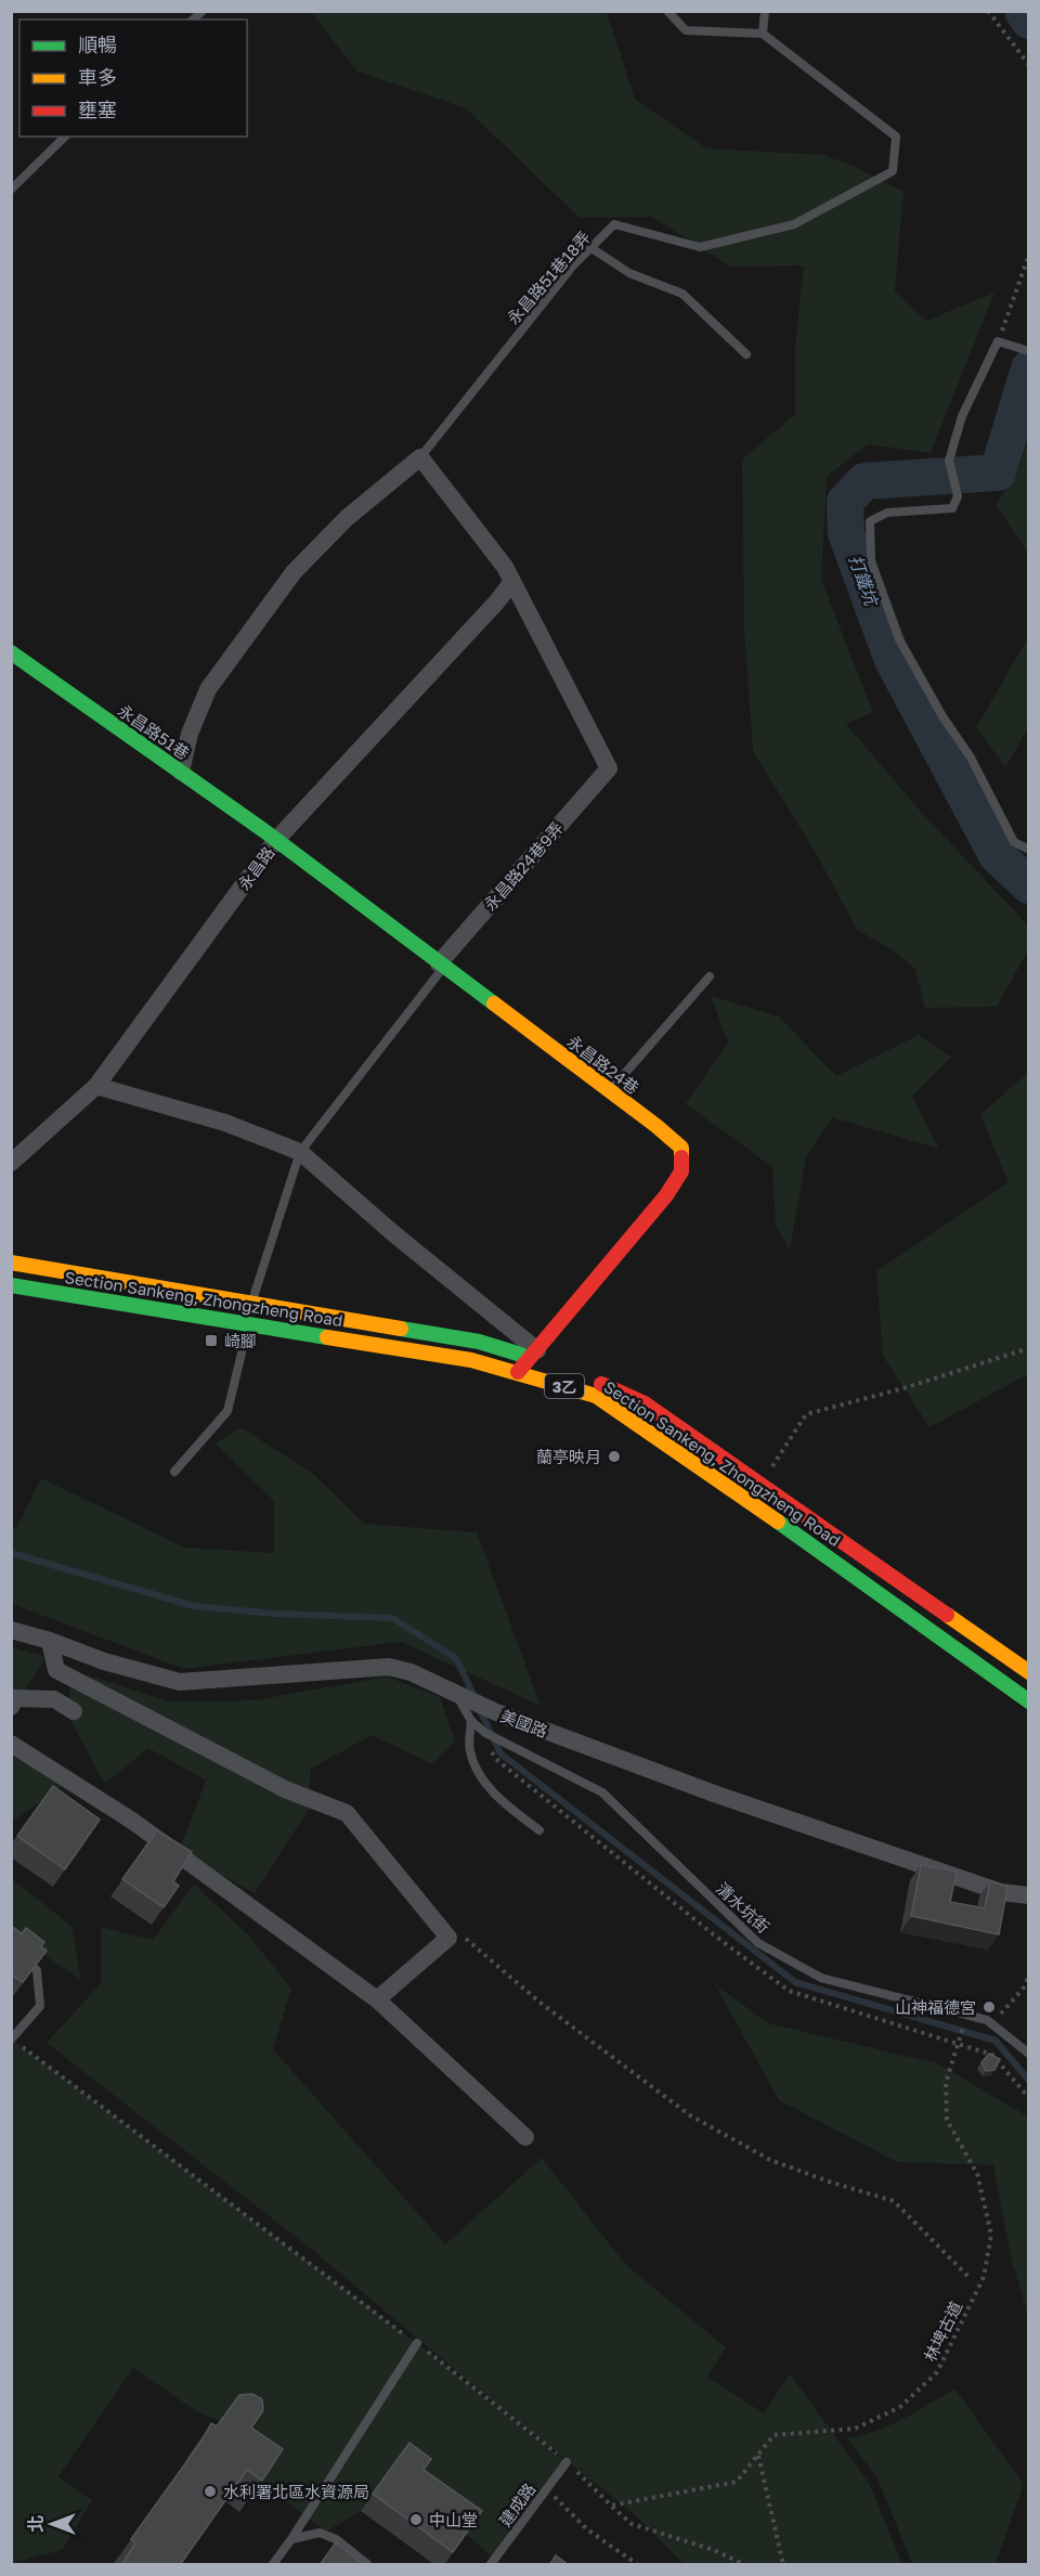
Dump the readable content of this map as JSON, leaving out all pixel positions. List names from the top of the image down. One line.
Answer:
{"streets":{"main road":["永昌路51巷","永昌路24巷","Section Sankeng, Zhongzheng Road","3乙"],"street":["永昌路24巷9弄","永昌路","美國路"],"lane":["永昌路51巷18弄","清水坑街","建成路"],"path":["林埤古道"]},"crossings":[["永昌路51巷","永昌路"],["永昌路51巷","永昌路24巷"],["永昌路24巷9弄","永昌路"],["永昌路24巷9弄","永昌路24巷"],["永昌路","永昌路24巷"],["永昌路24巷","Section Sankeng, Zhongzheng Road"]],"water":["打鐵坑"],"places":{"transit":["崎腳"],"other":["蘭亭映月","山神福德宮","水利署北區水資源局","中山堂"]},"legend":["順暢","車多","壅塞"],"north":"left"}
